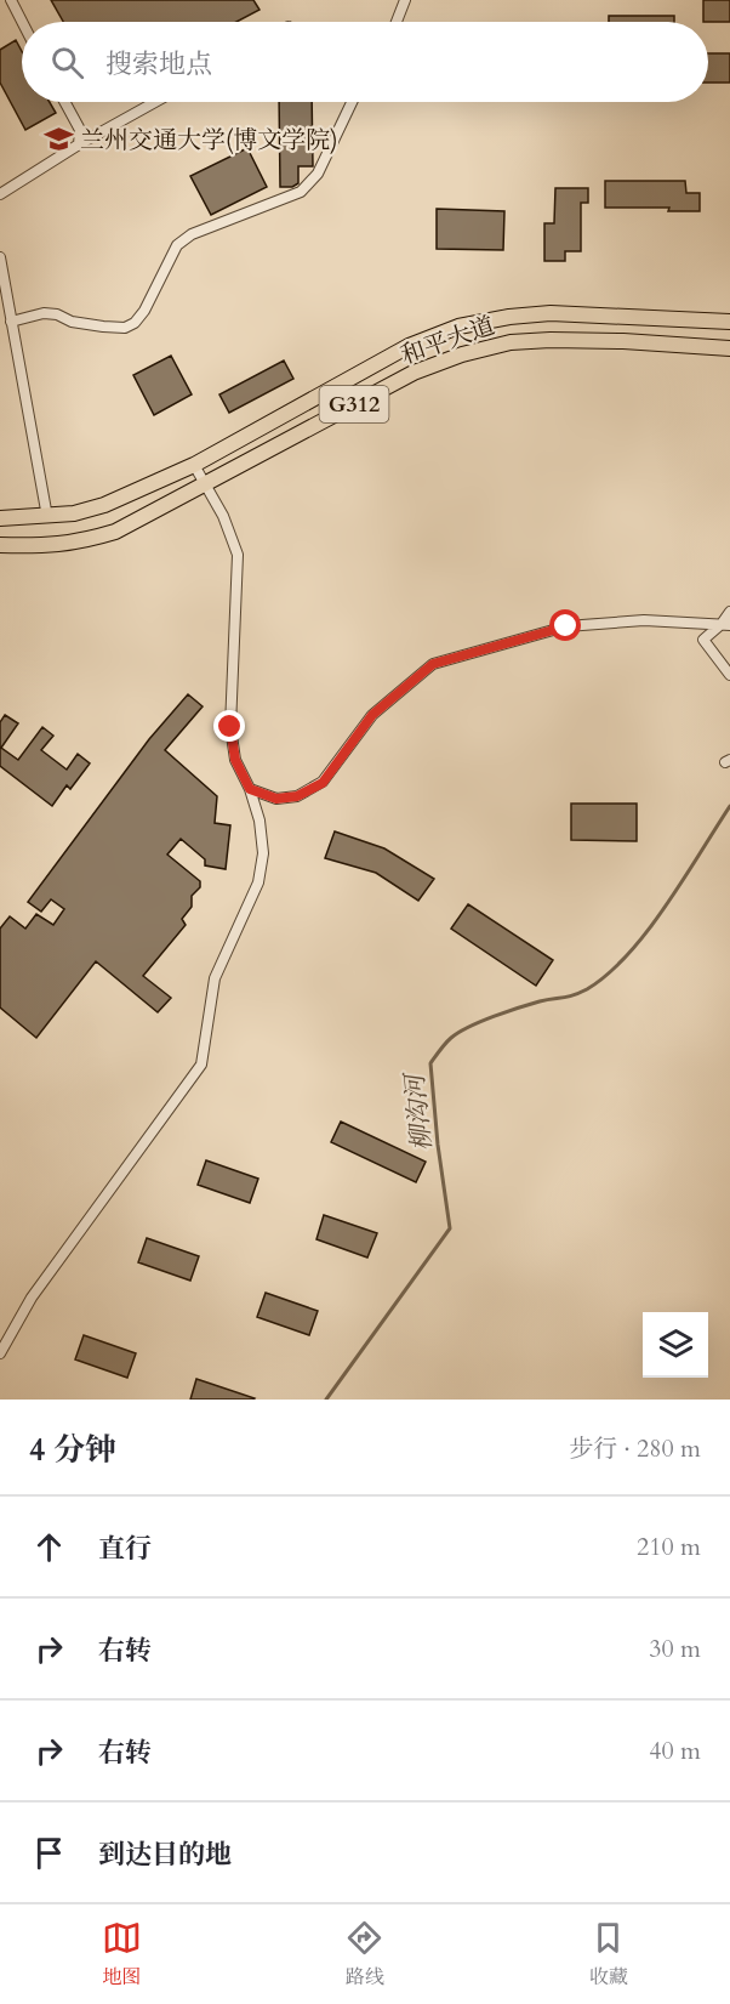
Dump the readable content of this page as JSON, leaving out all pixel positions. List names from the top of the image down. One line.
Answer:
{"streets":{"highway":["和平大道","G312"]},"water":["柳沟河"],"places":{"school or university":["兰州交通大学(博文学院)"]},"page":{"search":"搜索地点","heading":["4 分钟","步行 · 280 m"],"list":[["直行","210 m"],["右转","30 m"],["右转","40 m"],"到达目的地"],"nav":["地图","路线","收藏"]}}
